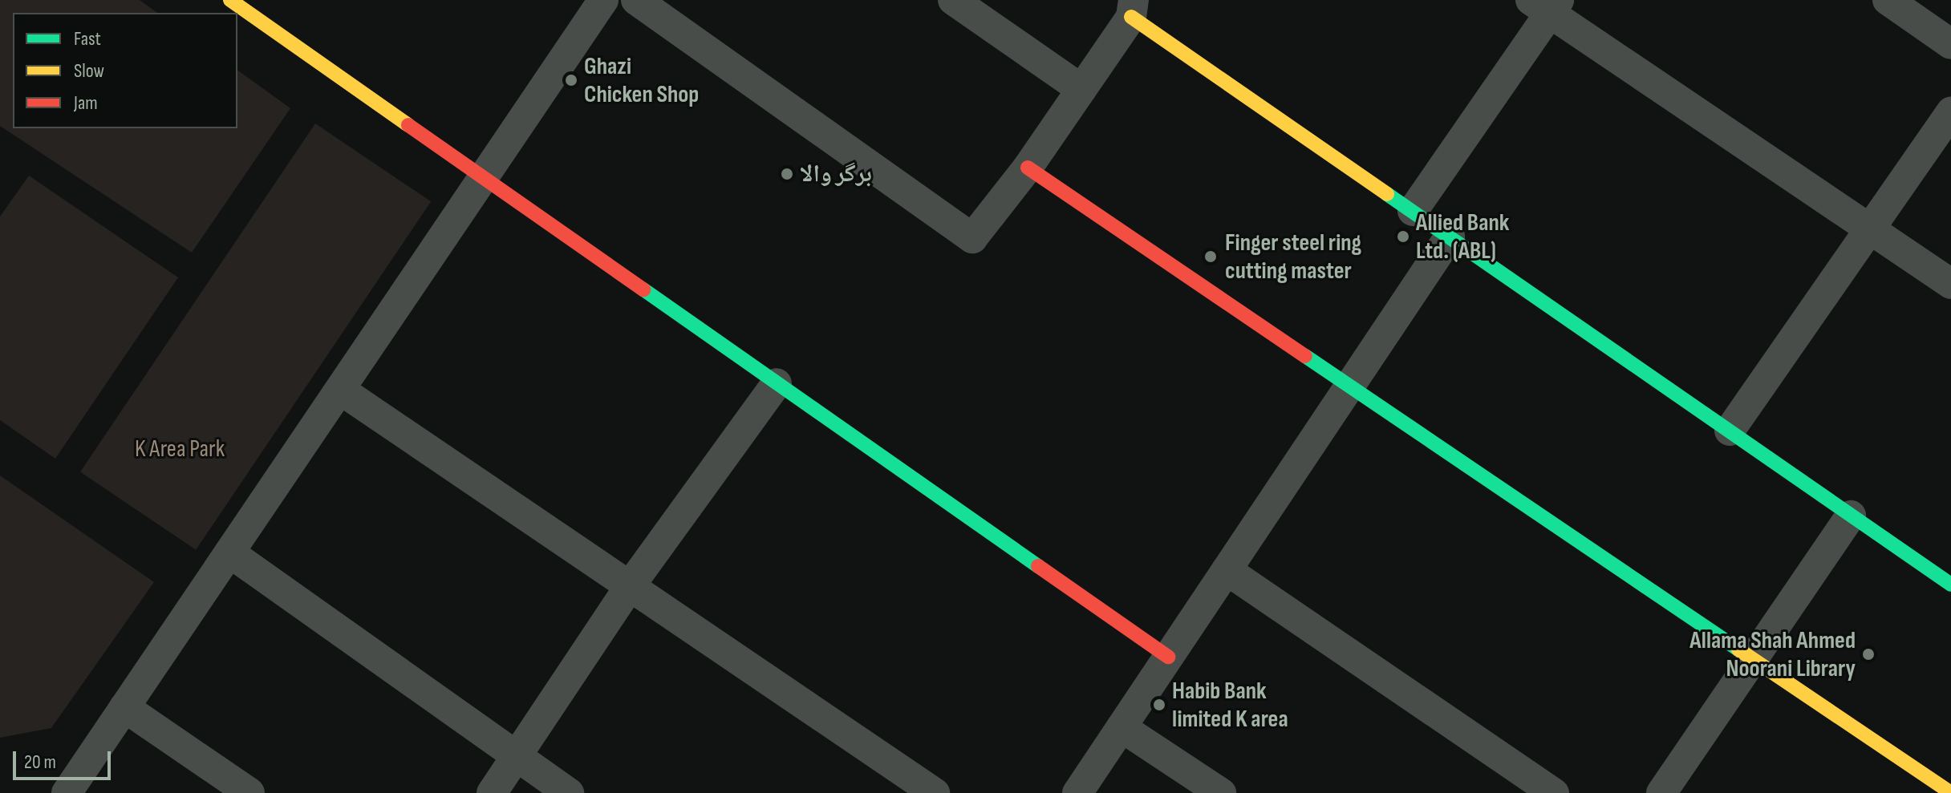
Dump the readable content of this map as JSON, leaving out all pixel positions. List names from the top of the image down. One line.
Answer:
{"parks":["K Area Park"],"places":["Ghazi Chicken Shop","برگر والا","Allied Bank Ltd. (ABL)","Finger steel ring cutting master","Allama Shah Ahmed Noorani Library","Habib Bank limited K area"],"legend":["Fast","Slow","Jam"],"scale_bar":"20 m"}
